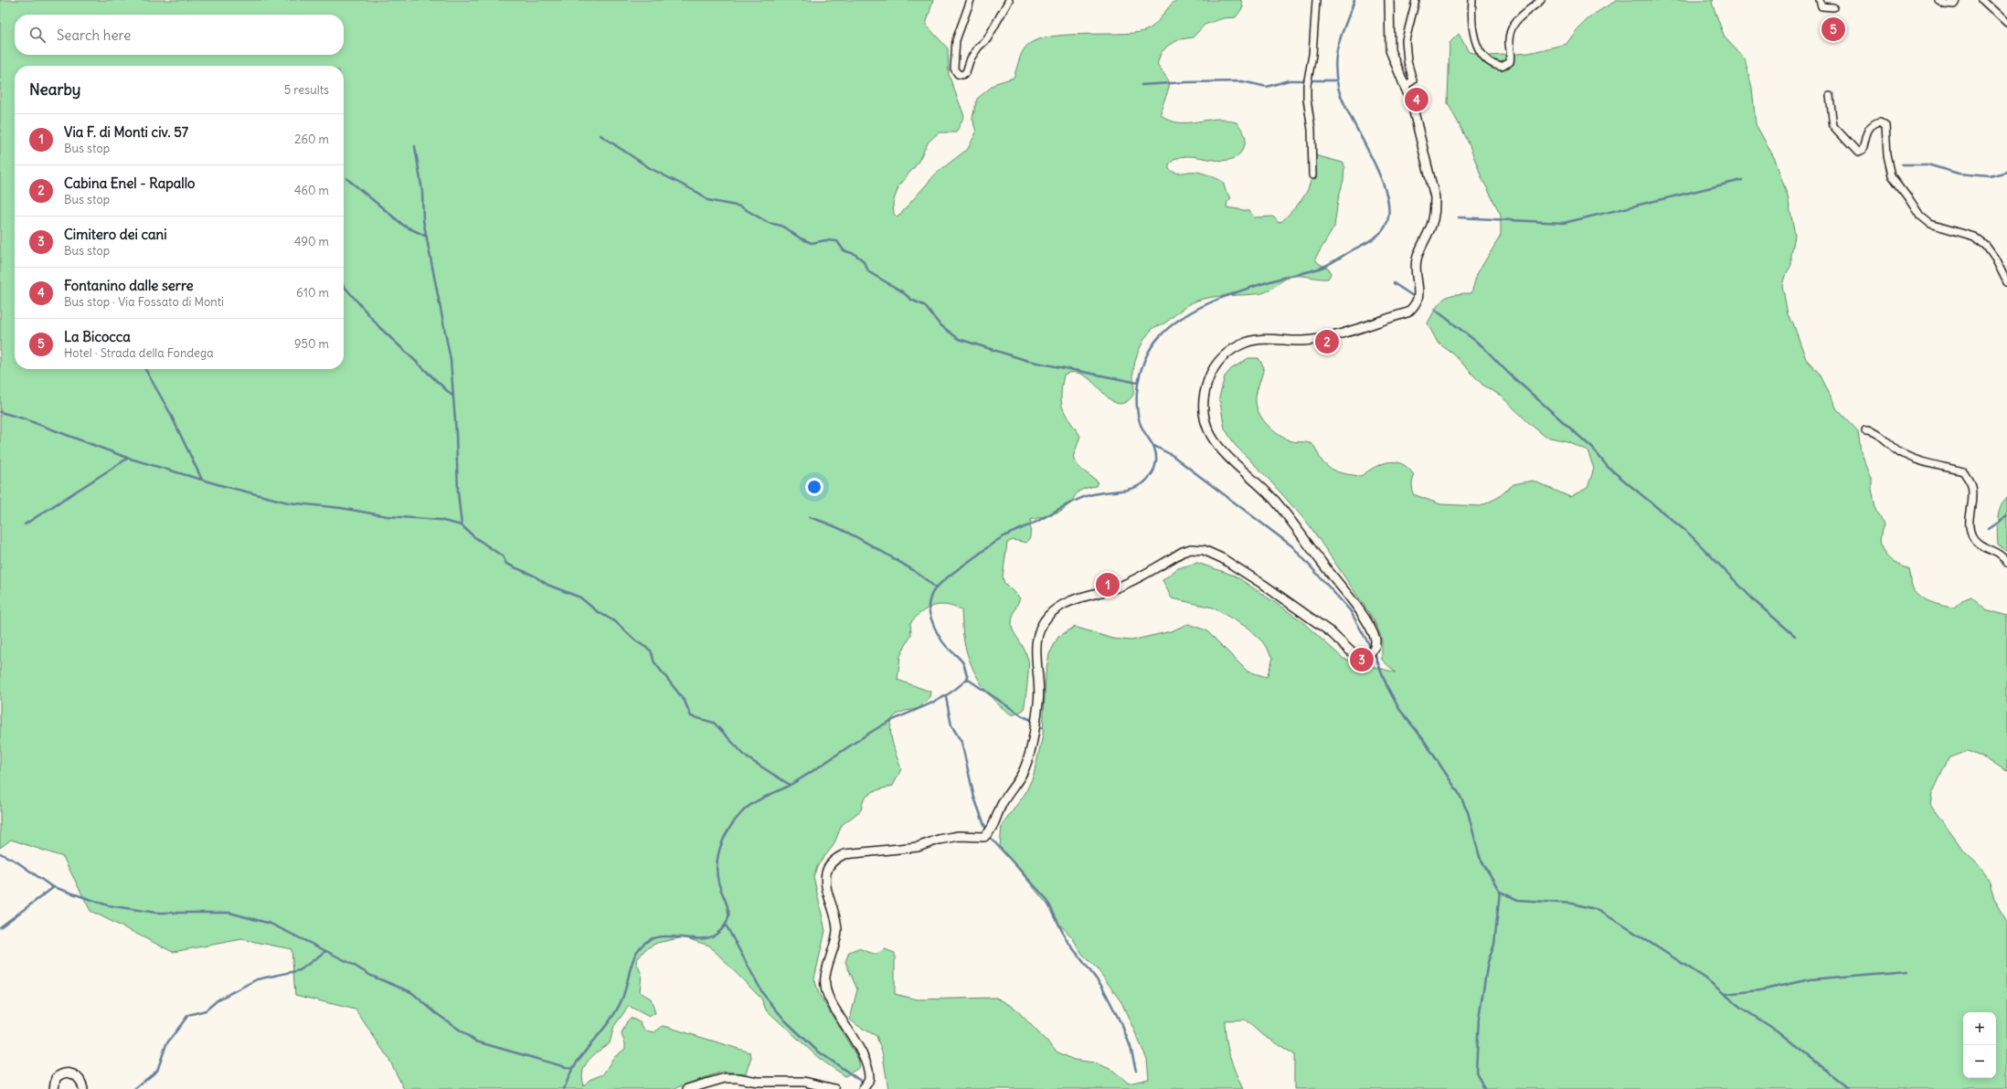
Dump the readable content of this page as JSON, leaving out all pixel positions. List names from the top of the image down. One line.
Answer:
{"page":{"search":"Search here","pins":["5","4","2","1","3"],"heading":["Nearby","5 results"],"list":[{"mark":"1","name":"Via F. di Monti civ. 57","note":"Bus stop","value":"260 m"},{"mark":"2","name":"Cabina Enel - Rapallo","note":"Bus stop","value":"460 m"},{"mark":"3","name":"Cimitero dei cani","note":"Bus stop","value":"490 m"},{"mark":"4","name":"Fontanino dalle serre","note":"Bus stop · Via Fossato di Monti","value":"610 m"},{"mark":"5","name":"La Bicocca","note":"Hotel · Strada della Fondega","value":"950 m"}],"map_buttons":["+","−"]}}
